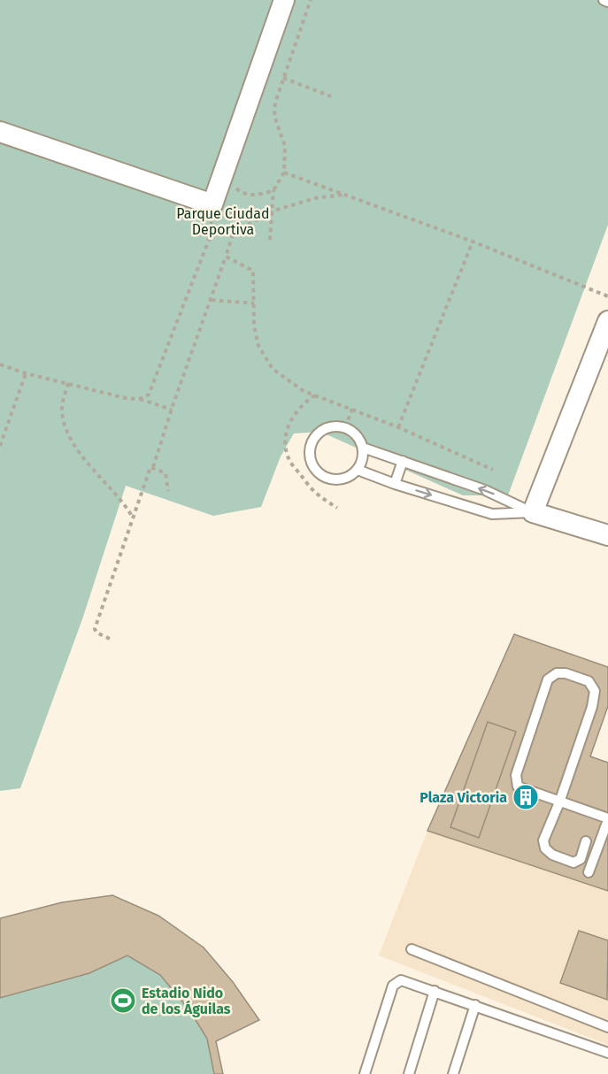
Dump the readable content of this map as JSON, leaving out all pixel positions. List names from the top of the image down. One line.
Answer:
{"parks":["Parque Ciudad Deportiva"],"places":{"building":["Plaza Victoria"],"sports":["Estadio Nido de los Águilas"]}}
